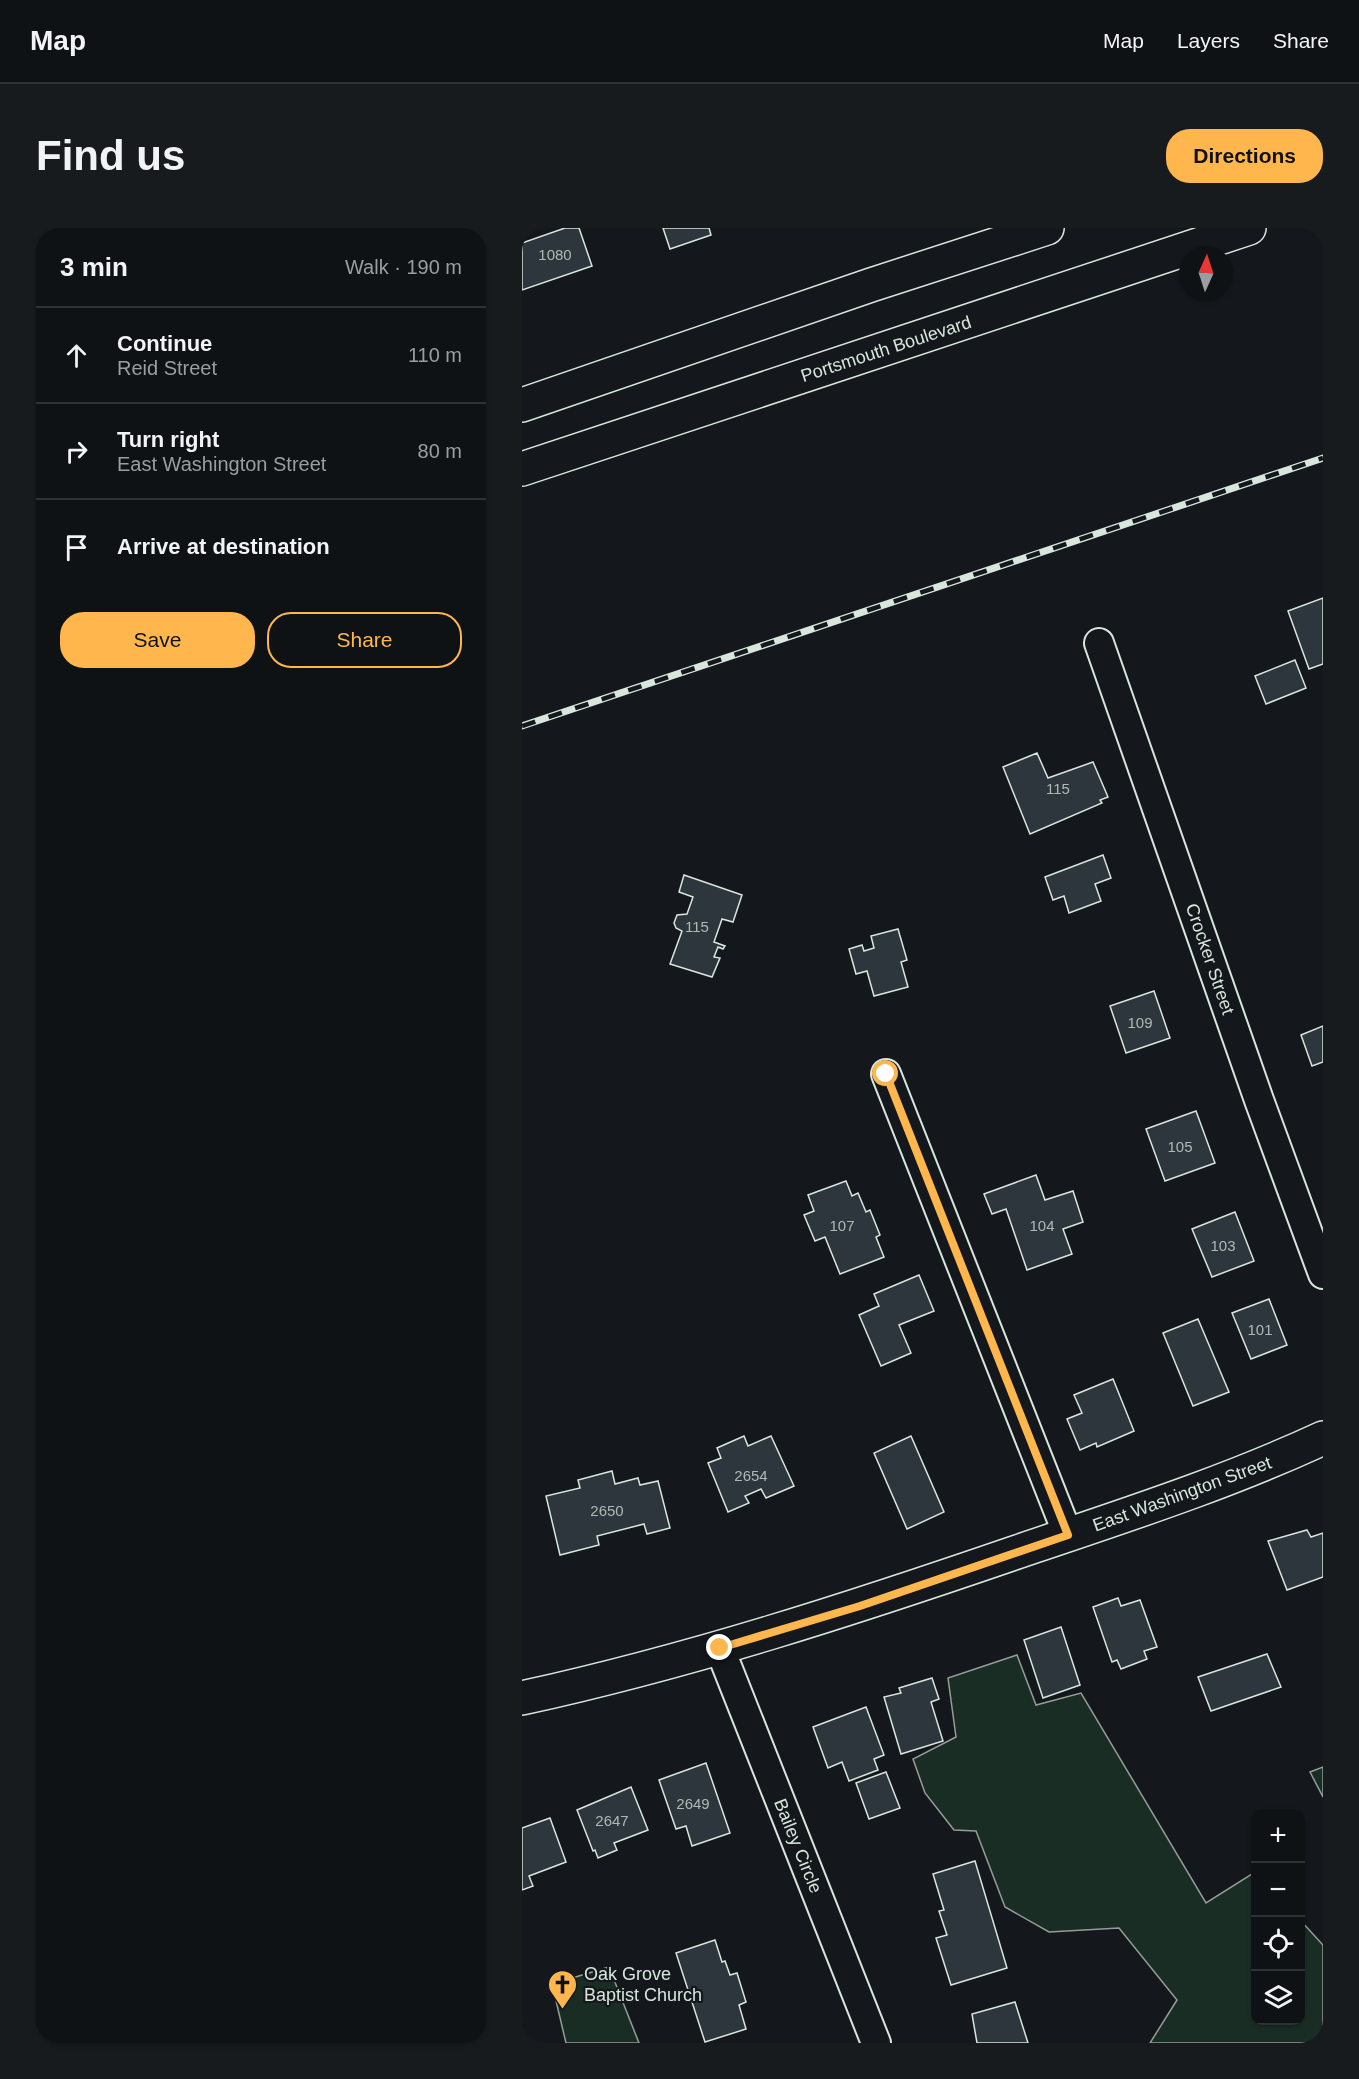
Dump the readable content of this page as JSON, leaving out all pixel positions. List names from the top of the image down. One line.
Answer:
{"streets":{"main road":["Portsmouth Boulevard","East Washington Street"],"street":["Crocker Street","Bailey Circle"]},"crossings":[["East Washington Street","Bailey Circle"]],"places":{"church":["Oak Grove Baptist Church"]},"house_numbers":["1080","115","115","109","105","107","104","103","101","2654","2650","2649","2647"],"north":"top","page":{"header":"Map","nav":["Map","Layers","Share"],"buttons":["Directions",["Save","Share"]],"title":"Find us","heading":["3 min","Walk · 190 m"],"list":[["Continue","Reid Street","110 m"],["Turn right","East Washington Street","80 m"],"Arrive at destination"],"map_buttons":["+","−"]}}
